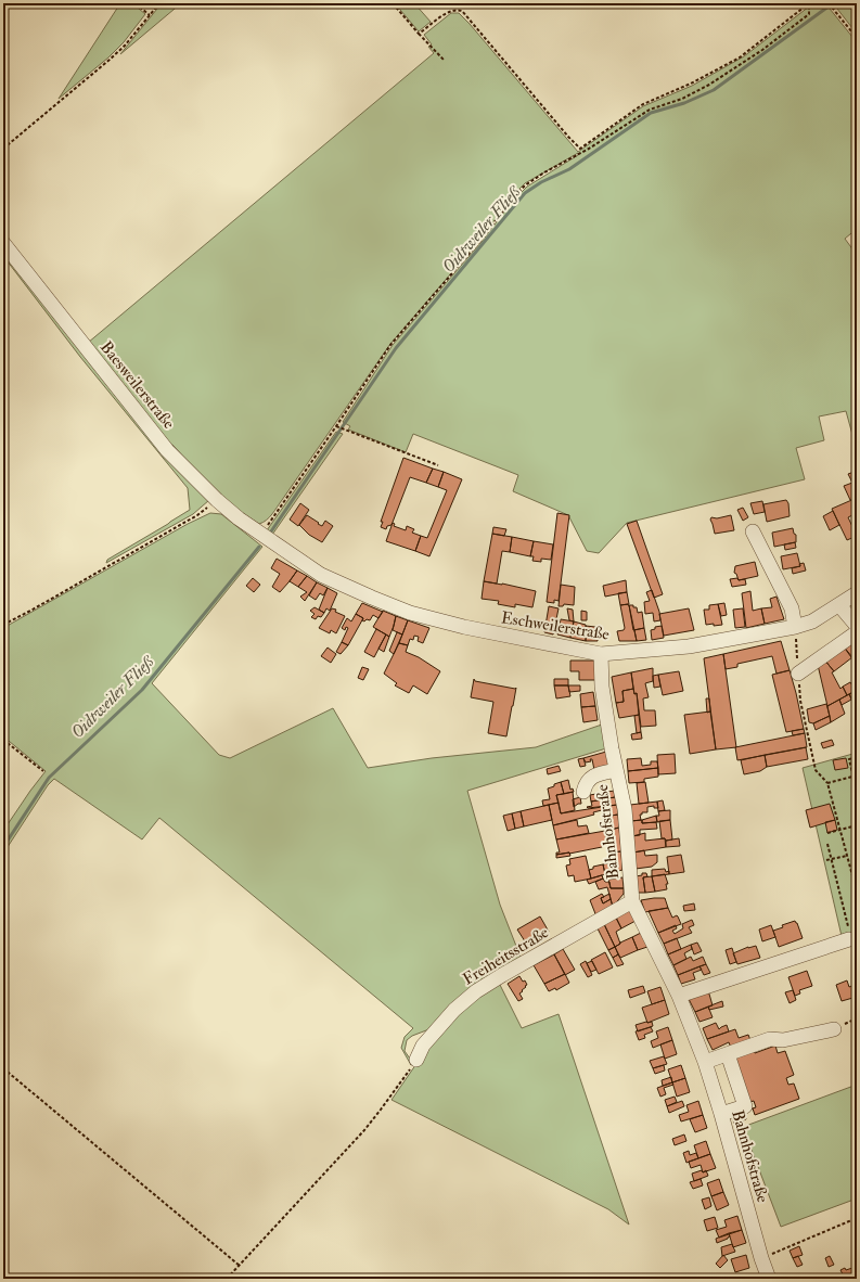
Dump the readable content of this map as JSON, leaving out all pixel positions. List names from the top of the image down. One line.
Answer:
{"streets":{"street":["Baesweilerstraße","Eschweilerstraße","Bahnhofstraße","Freiheitsstraße"]},"crossings":[["Baesweilerstraße","Eschweilerstraße"],["Eschweilerstraße","Bahnhofstraße"],["Bahnhofstraße","Freiheitsstraße"]],"water":["Oidtweiler Fließ"]}
